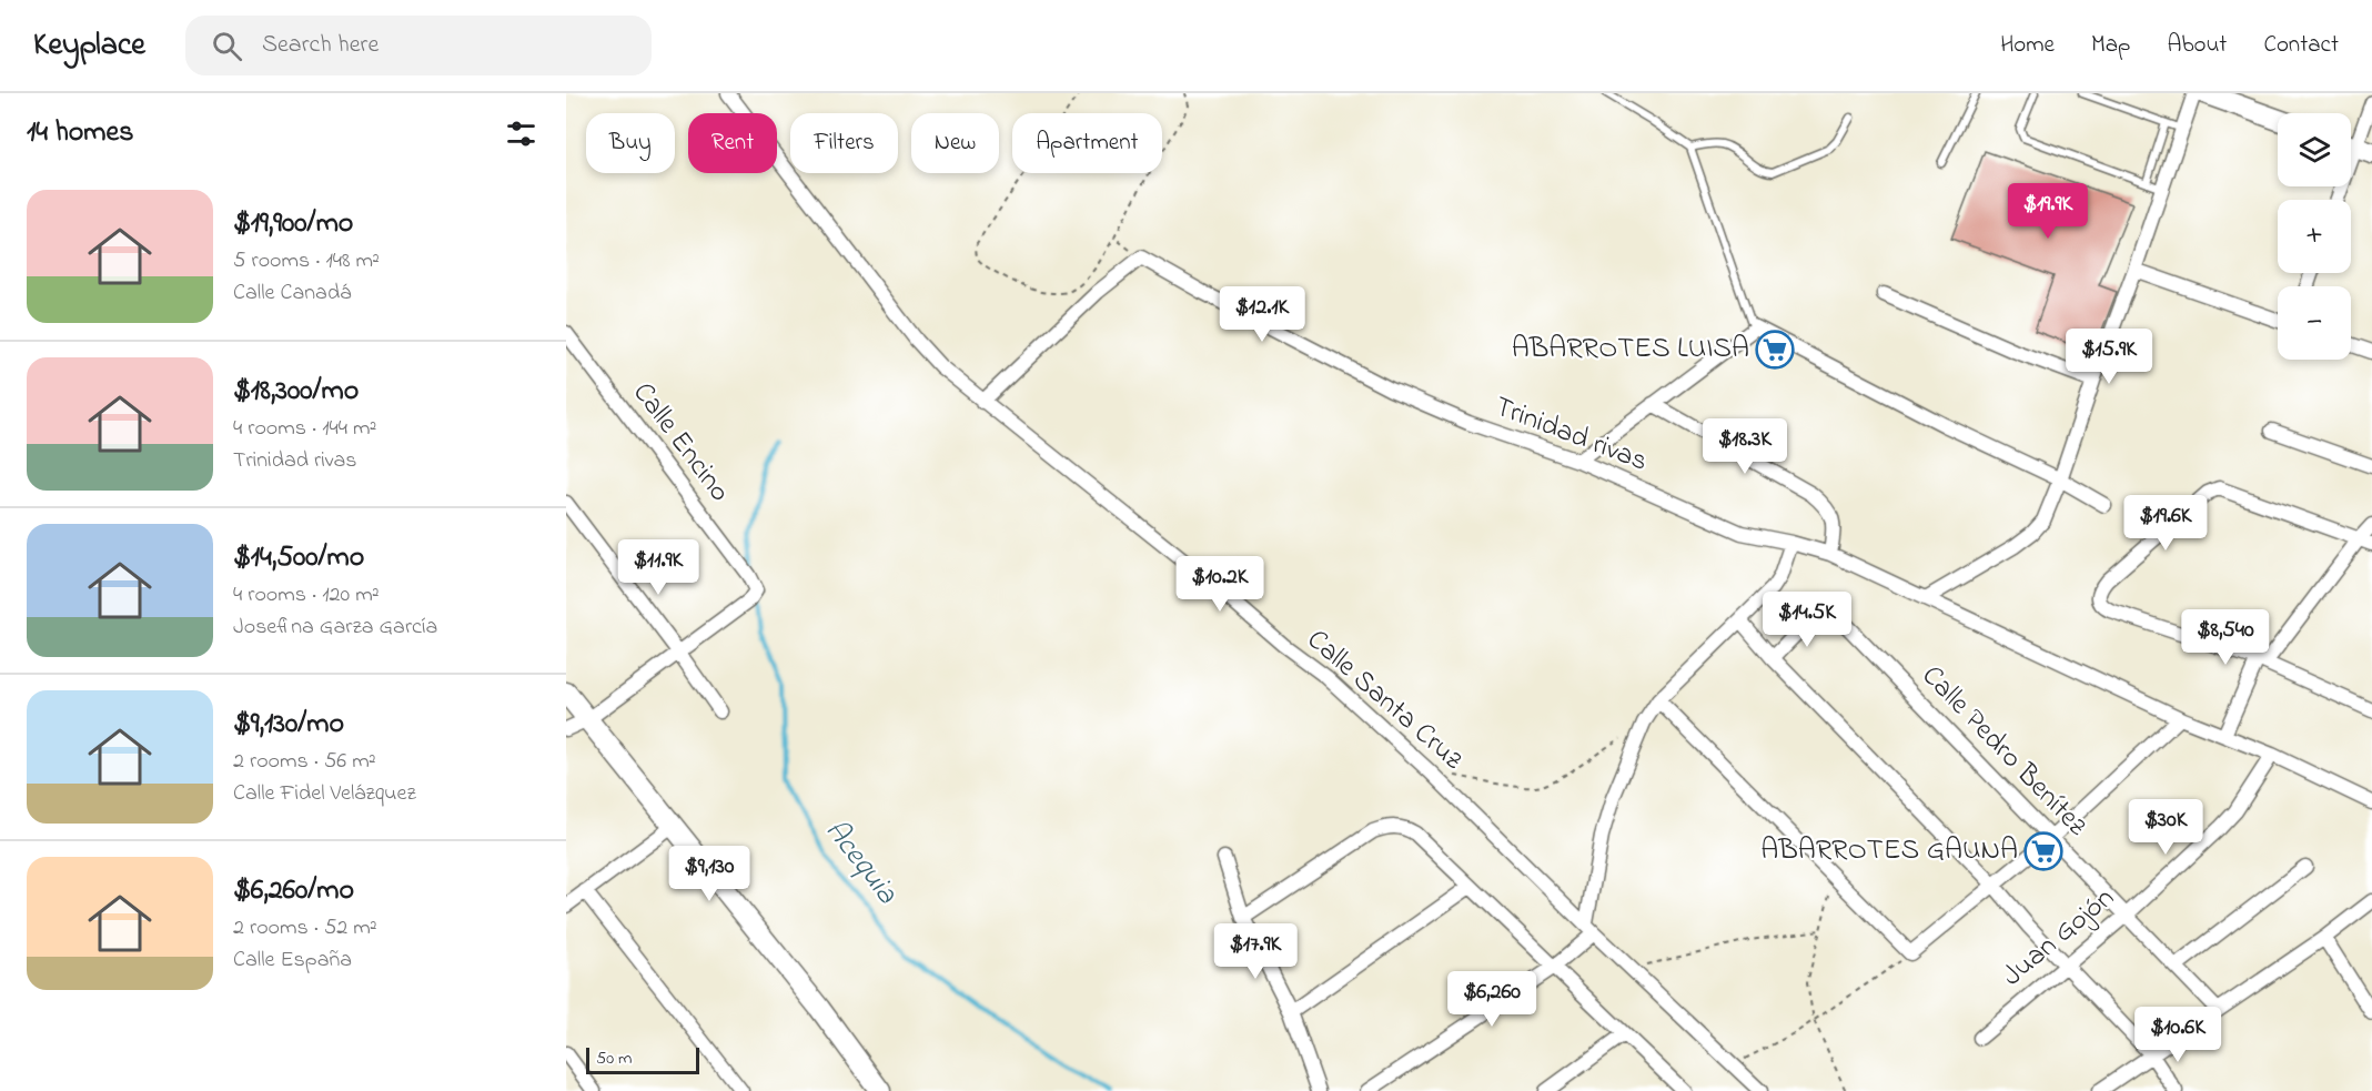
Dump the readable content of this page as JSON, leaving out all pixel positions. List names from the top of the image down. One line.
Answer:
{"streets":{"street":["Trinidad rivas","Calle Encino","Calle Santa Cruz","Calle Pedro Benítez","Juan Gojón"]},"crossings":[["Trinidad rivas","Juan Gojón"],["Calle Pedro Benítez","Juan Gojón"]],"water":["Acequia"],"places":{"supermarket":["ABARROTES LUISA","ABARROTES GAUNA"]},"scale_bar":"50 m","page":{"header":"Keyplace","search":"Search here","nav":["Home","Map","About","Contact"],"heading":"14 homes","map_buttons":["+","−"],"chip":["Buy","Rent","Filters","New","Apartment"],"list":[{"name":"$19,900/mo","note":"5 rooms · 148 m² · Calle Canadá"},{"name":"$18,300/mo","note":"4 rooms · 144 m² · Trinidad rivas"},{"name":"$14,500/mo","note":"4 rooms · 120 m² · Josefina Garza García"},{"name":"$9,130/mo","note":"2 rooms · 56 m² · Calle Fidel Velázquez"},{"name":"$6,260/mo","note":"2 rooms · 52 m² · Calle España"}],"price":["$19.9K","$12.1K","$15.9K","$18.3K","$19.6K","$11.9K","$10.2K","$14.5K","$8,540","$30K","$9,130","$17.9K","$6,260","$10.6K"],"scale":"50 m"}}
